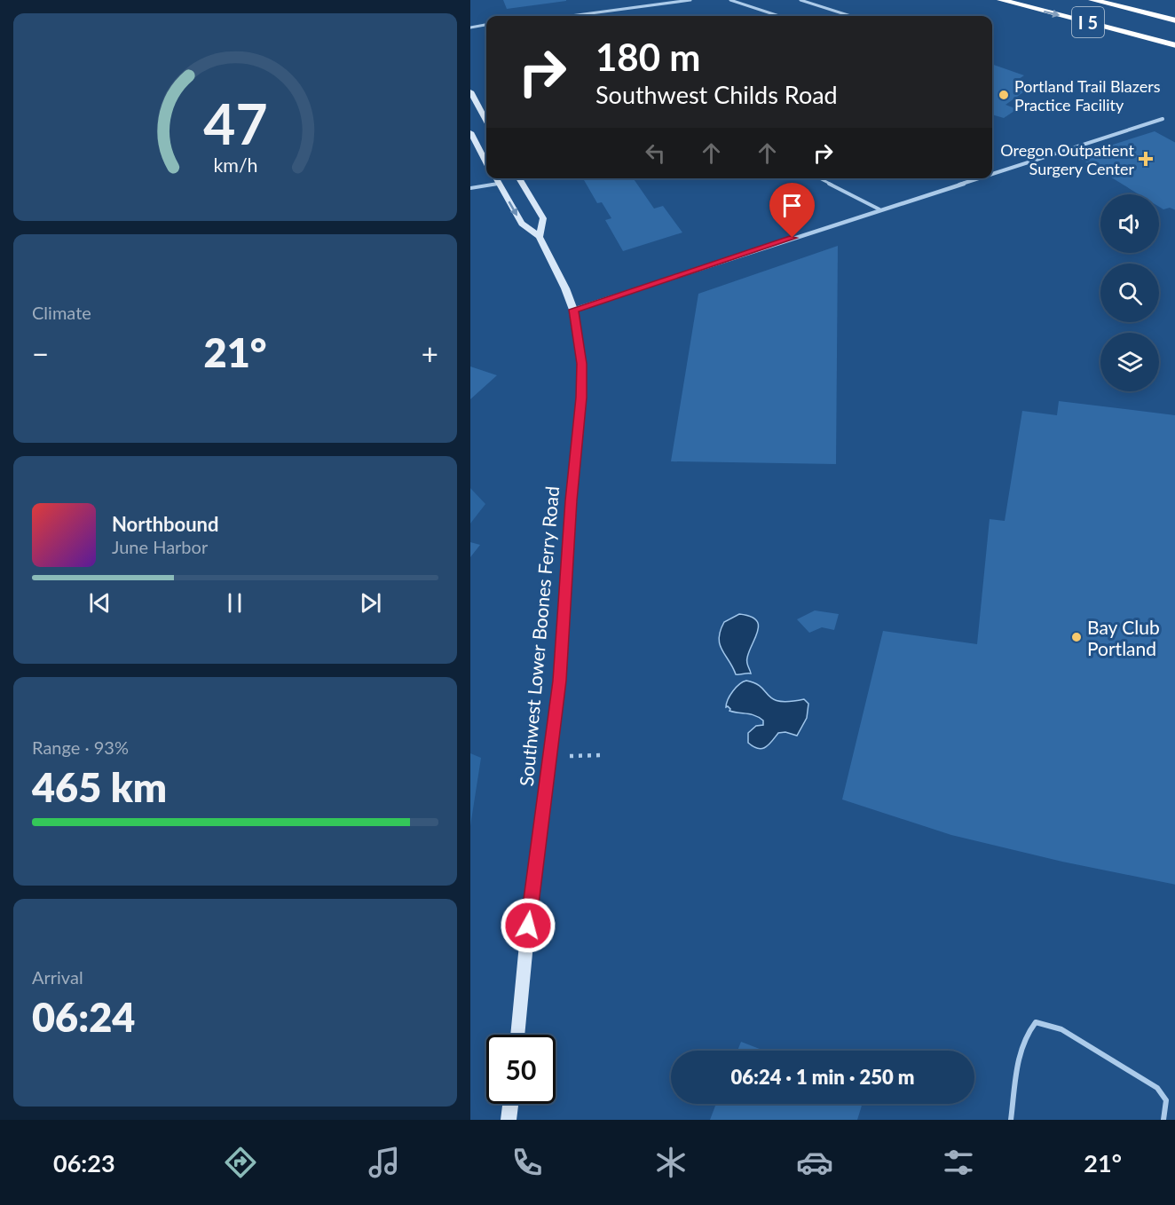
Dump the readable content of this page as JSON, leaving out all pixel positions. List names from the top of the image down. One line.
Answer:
{"streets":{"highway":["I 5"],"main road":["Southwest Lower Boones Ferry Road"]},"places":{"other":["Portland Trail Blazers Practice Facility","Bay Club Portland"],"health":["Oregon Outpatient Surgery Center"]},"page":{"turn":["180 m","Southwest Childs Road"],"tile":["Climate",["Range · 93%","465 km"],["Arrival","06:24"]],"heat":["−","21°","+"],"song":["Northbound","June Harbor"],"limit":"50","trip":"06:24 · 1 min · 250 m","tabs":["06:23","21°"],"gauge":["47","km/h"]}}
